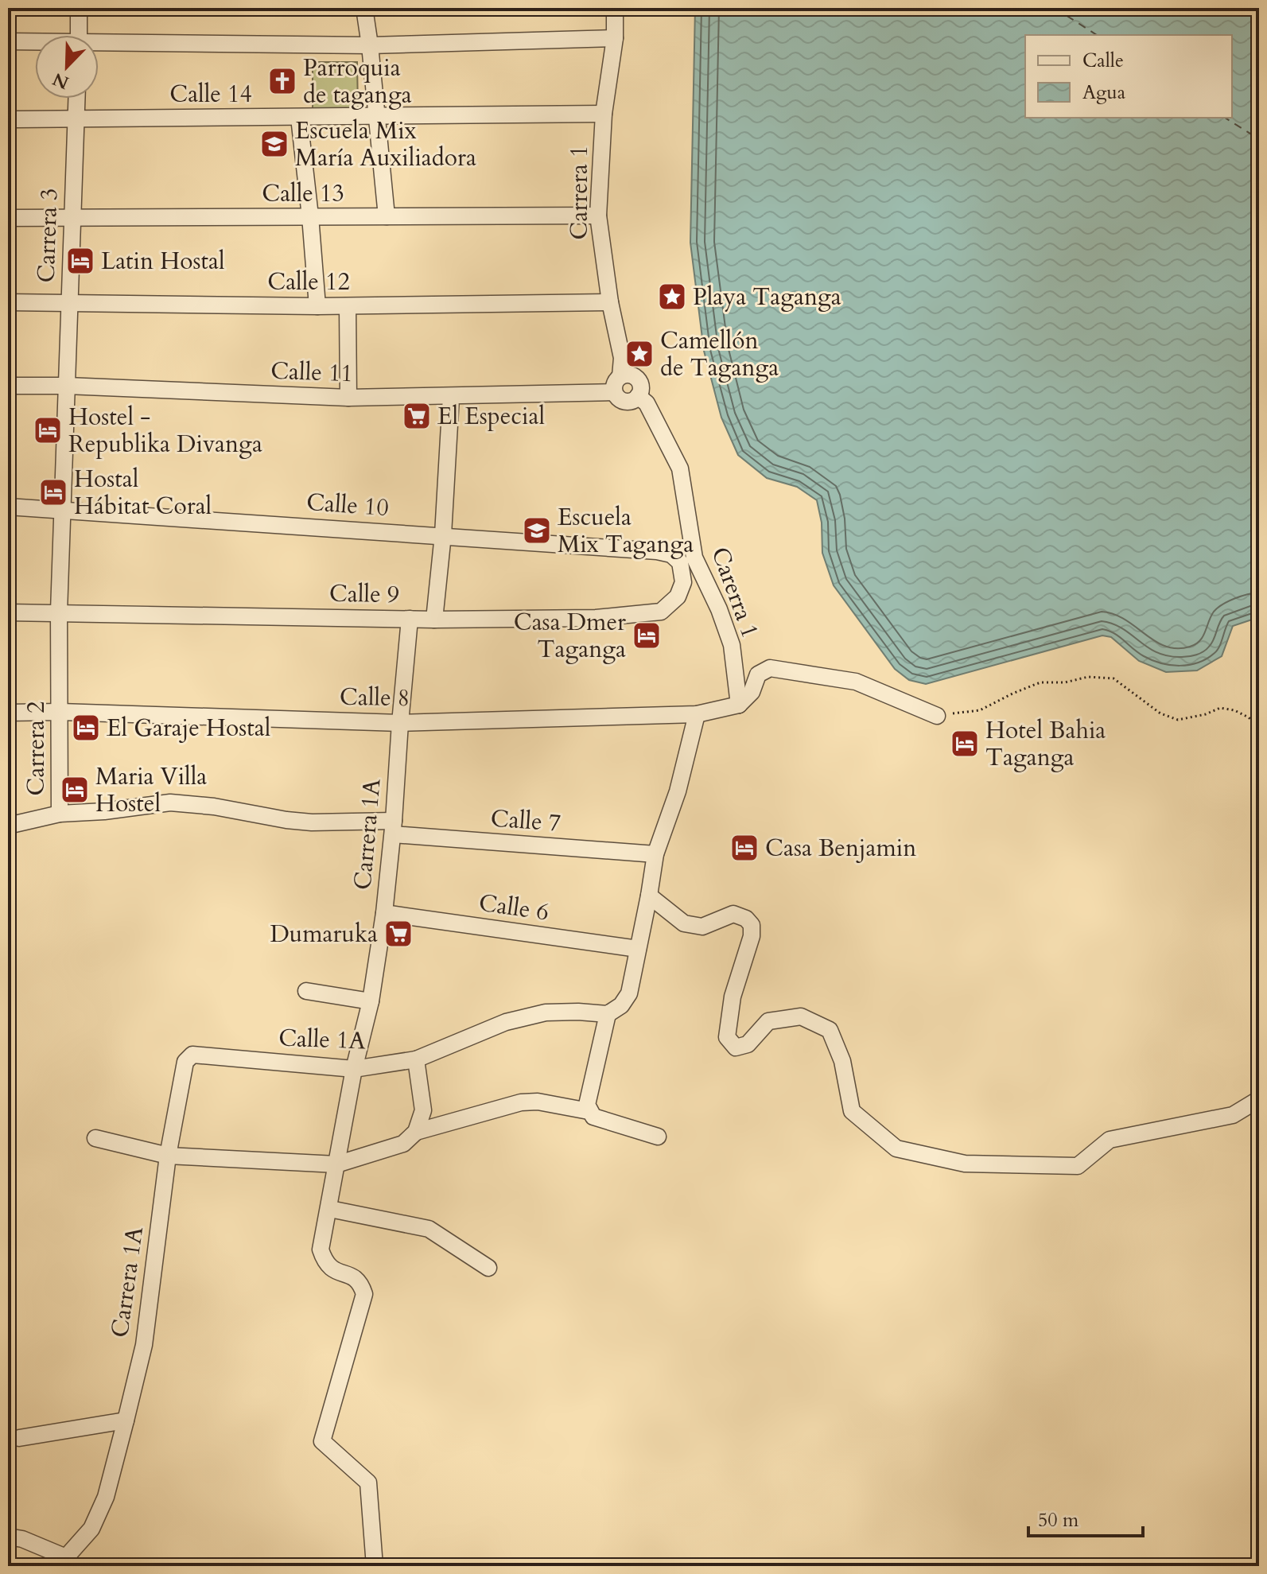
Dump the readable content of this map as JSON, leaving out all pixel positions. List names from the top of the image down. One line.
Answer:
{"streets":{"street":["Calle 14","Carrera 1","Calle 13","Carrera 3","Calle 12","Calle 11","Calle 10","Carerra 1","Calle 9","Calle 8","Carrera 2","Calle 7","Carrera 1A","Calle 6","Calle 1A"]},"crossings":[["Calle 14","Carrera 1"],["Calle 14","Carrera 3"],["Carrera 1","Calle 13"],["Carrera 1","Calle 12"],["Carrera 1","Calle 11"],["Carrera 1","Carerra 1"],["Calle 13","Carrera 3"],["Carrera 3","Calle 12"],["Carrera 3","Calle 11"],["Carrera 3","Carrera 2"],["Calle 11","Carerra 1"],["Calle 11","Carrera 2"],["Calle 10","Calle 9"],["Calle 10","Carrera 2"],["Carerra 1","Calle 8"],["Calle 9","Carrera 2"],["Calle 9","Carrera 1A"],["Calle 8","Carrera 2"],["Calle 8","Carrera 1A"],["Carrera 2","Calle 7"],["Carrera 2","Carrera 1A"],["Calle 7","Carrera 1A"],["Carrera 1A","Calle 6"],["Carrera 1A","Calle 1A"]],"places":{"church":["Parroquia de taganga"],"school or university":["Escuela Mix María Auxiliadora","Escuela Mix Taganga"],"hotel":["Latin Hostal","Hostel - Republika Divanga","Hostal Hábitat Coral","Casa Dmer Taganga","El Garaje Hostal","Hotel Bahia Taganga","Maria Villa Hostel","Casa Benjamin"],"place":["Playa Taganga","Camellón de Taganga"],"supermarket":["El Especial","Dumaruka"]},"legend":["Calle","Agua"],"scale_bar":"50 m","north":"bottom left"}
